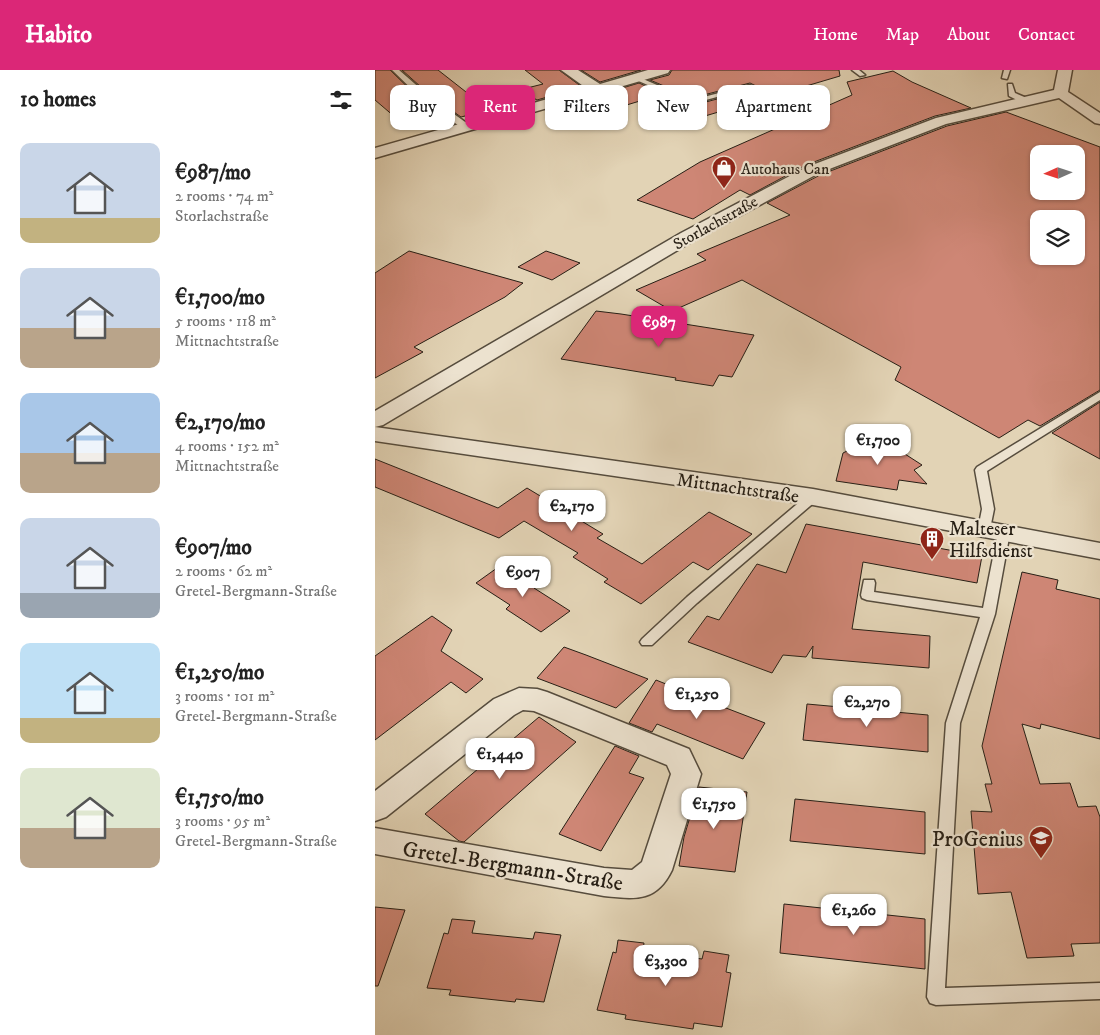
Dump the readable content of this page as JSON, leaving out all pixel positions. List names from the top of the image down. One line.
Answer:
{"streets":{"street":["Storlachstraße","Mittnachtstraße","Gretel-Bergmann-Straße"]},"places":{"shop":["Autohaus Can"],"building":["Malteser Hilfsdienst"],"school or university":["ProGenius"]},"north":"left","page":{"header":"Habito","nav":["Home","Map","About","Contact"],"heading":"10 homes","chip":["Buy","Rent","Filters","New","Apartment"],"list":[{"name":"€987/mo","note":"2 rooms · 74 m² · Storlachstraße"},{"name":"€1,700/mo","note":"5 rooms · 118 m² · Mittnachtstraße"},{"name":"€2,170/mo","note":"4 rooms · 152 m² · Mittnachtstraße"},{"name":"€907/mo","note":"2 rooms · 62 m² · Gretel-Bergmann-Straße"},{"name":"€1,250/mo","note":"3 rooms · 101 m² · Gretel-Bergmann-Straße"},{"name":"€1,750/mo","note":"3 rooms · 95 m² · Gretel-Bergmann-Straße"}],"price":["€987","€1,700","€2,170","€907","€1,250","€2,270","€1,440","€1,750","€1,260","€3,300"]}}
